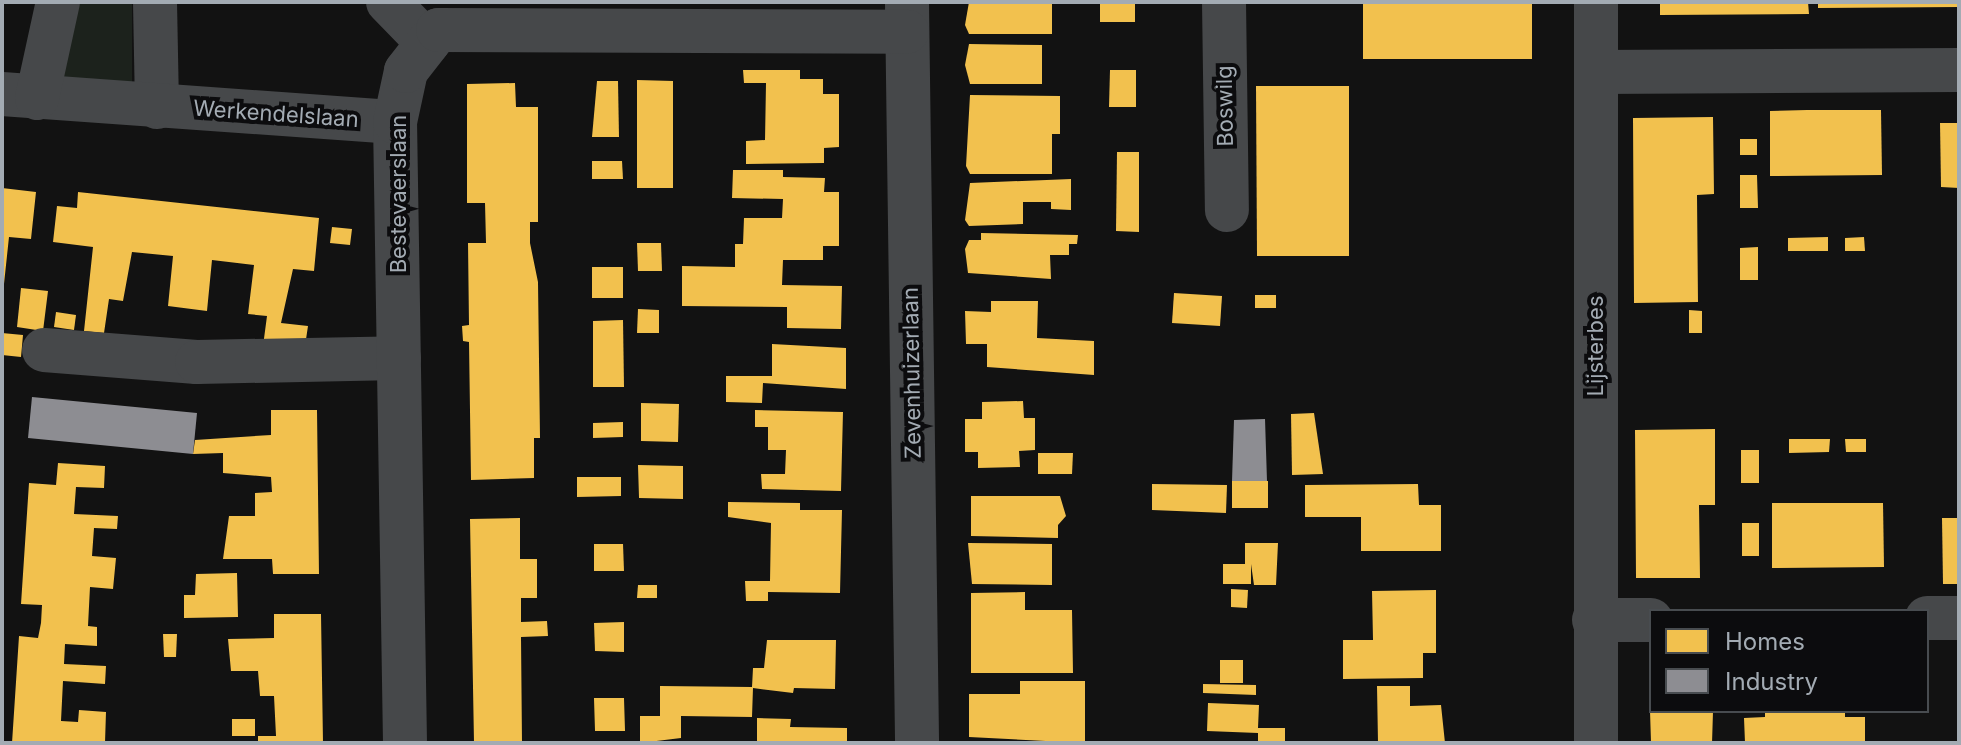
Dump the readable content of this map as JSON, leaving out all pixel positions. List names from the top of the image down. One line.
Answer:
{"streets":{"street":["Boswilg","Werkendelslaan","Bestevaerslaan","Lijsterbes","Zevenhuizerlaan"]},"crossings":[["Werkendelslaan","Bestevaerslaan"]],"legend":["Homes","Industry"]}
